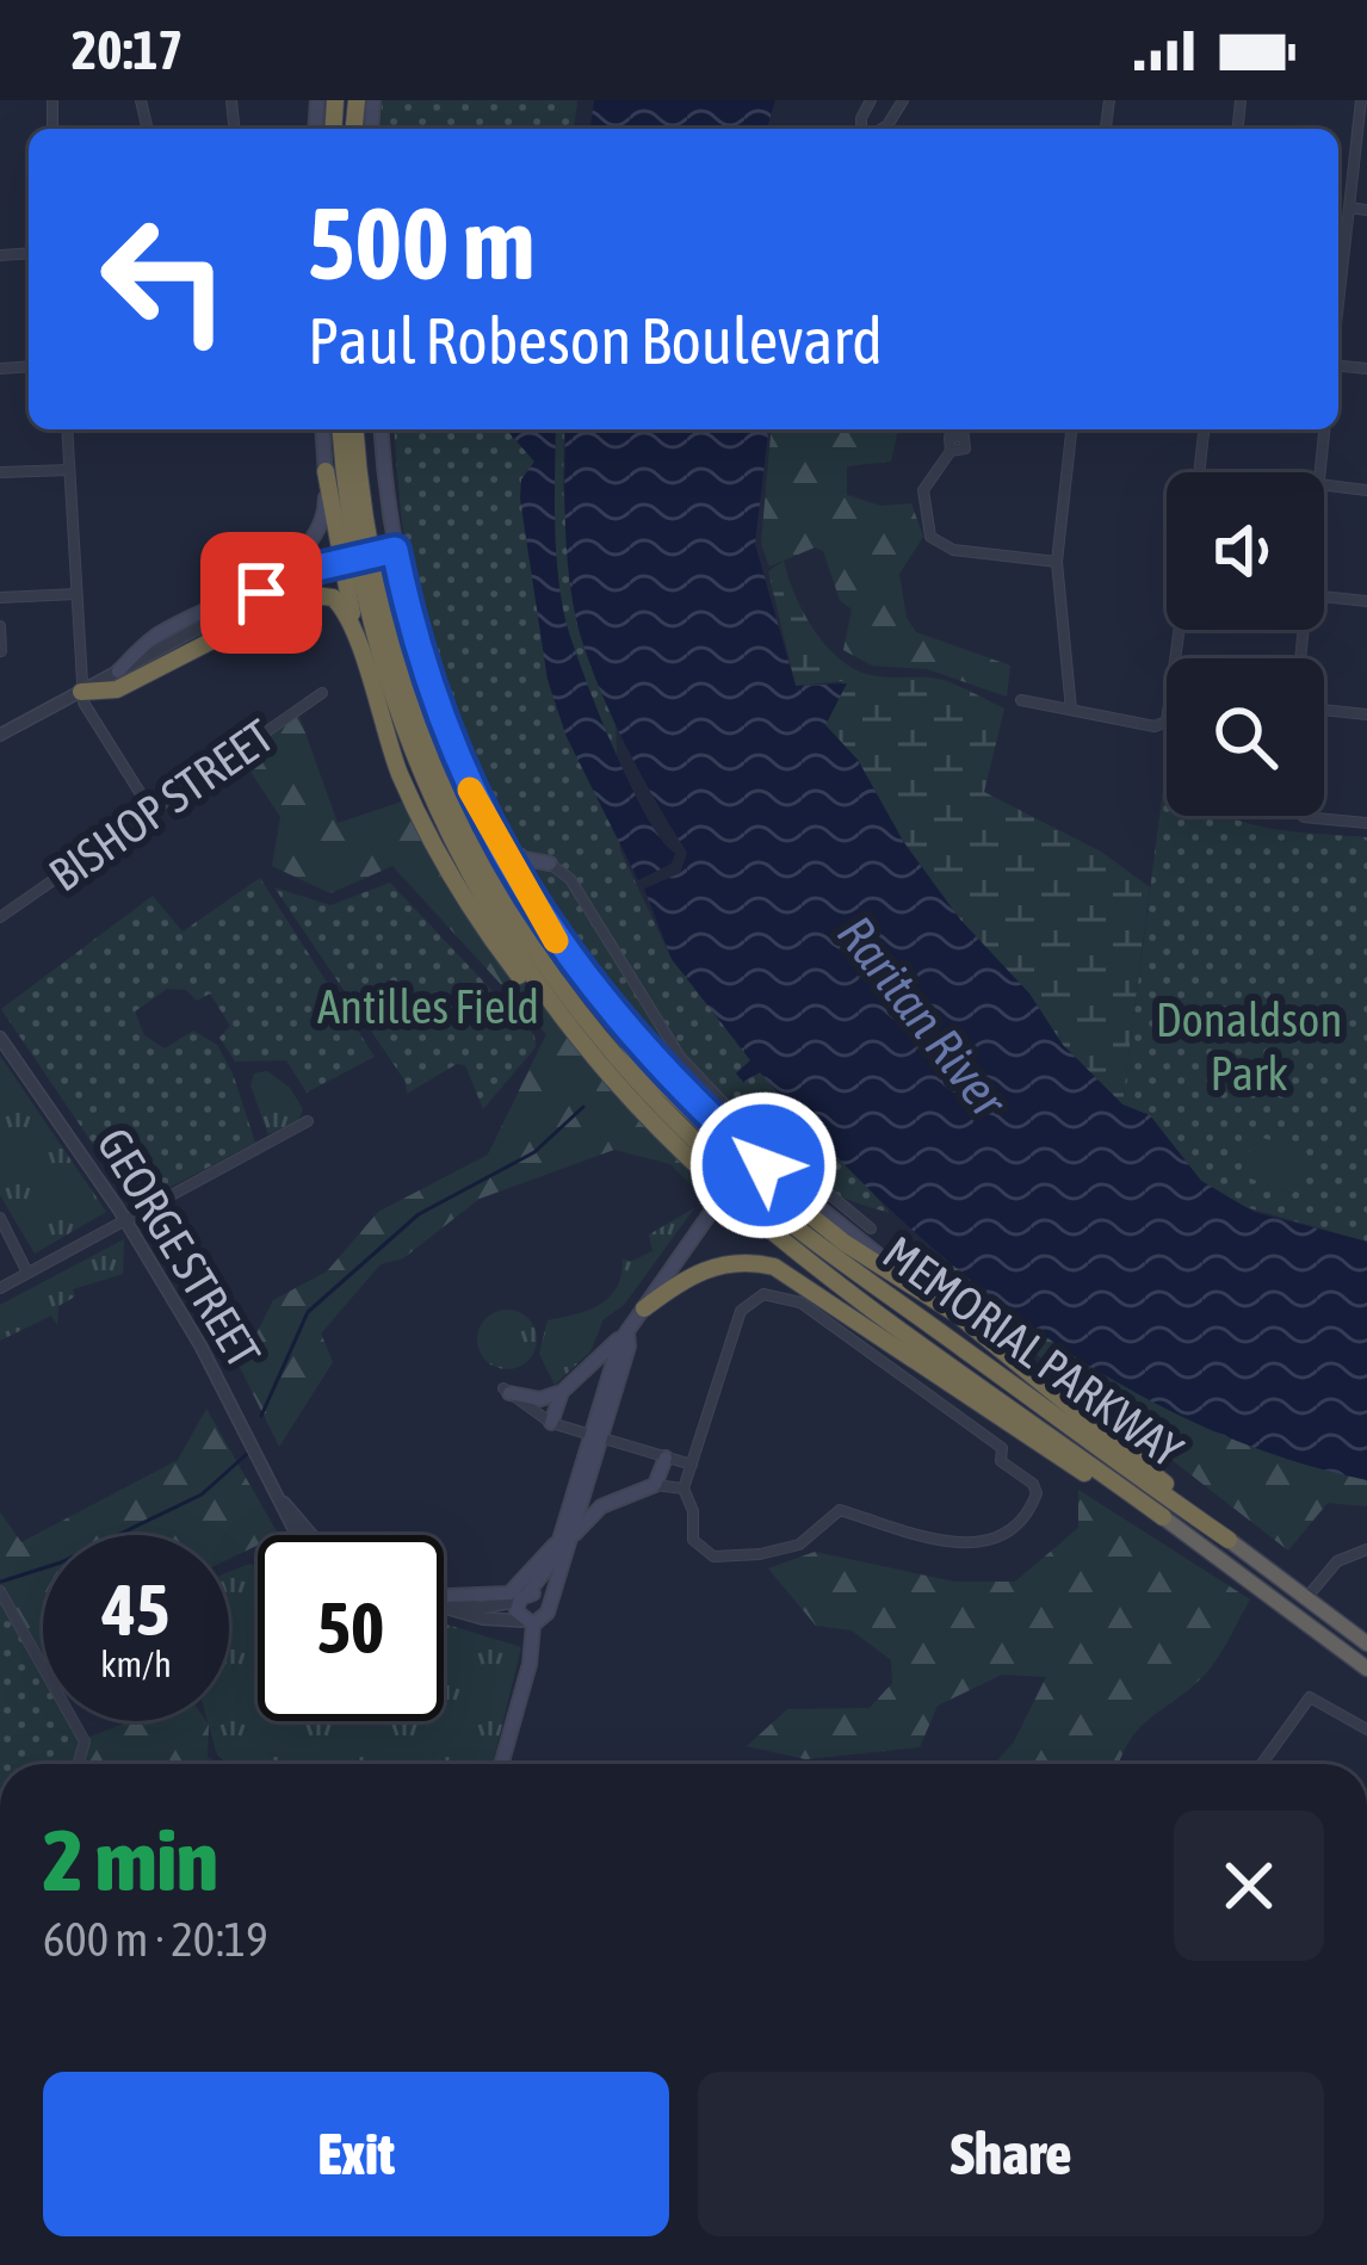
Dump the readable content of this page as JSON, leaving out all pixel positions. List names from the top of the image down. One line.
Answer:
{"streets":{"highway":["MEMORIAL PARKWAY"],"street":["BISHOP STREET","GEORGE STREET"]},"water":["Raritan River"],"parks":["Antilles Field","Donaldson Park"],"page":{"status":"20:17","turn":["500 m","Paul Robeson Boulevard"],"speed":"45 km/h","limit":"50","heading":["2 min","600 m · 20:19"],"buttons":["Exit","Share"]}}
